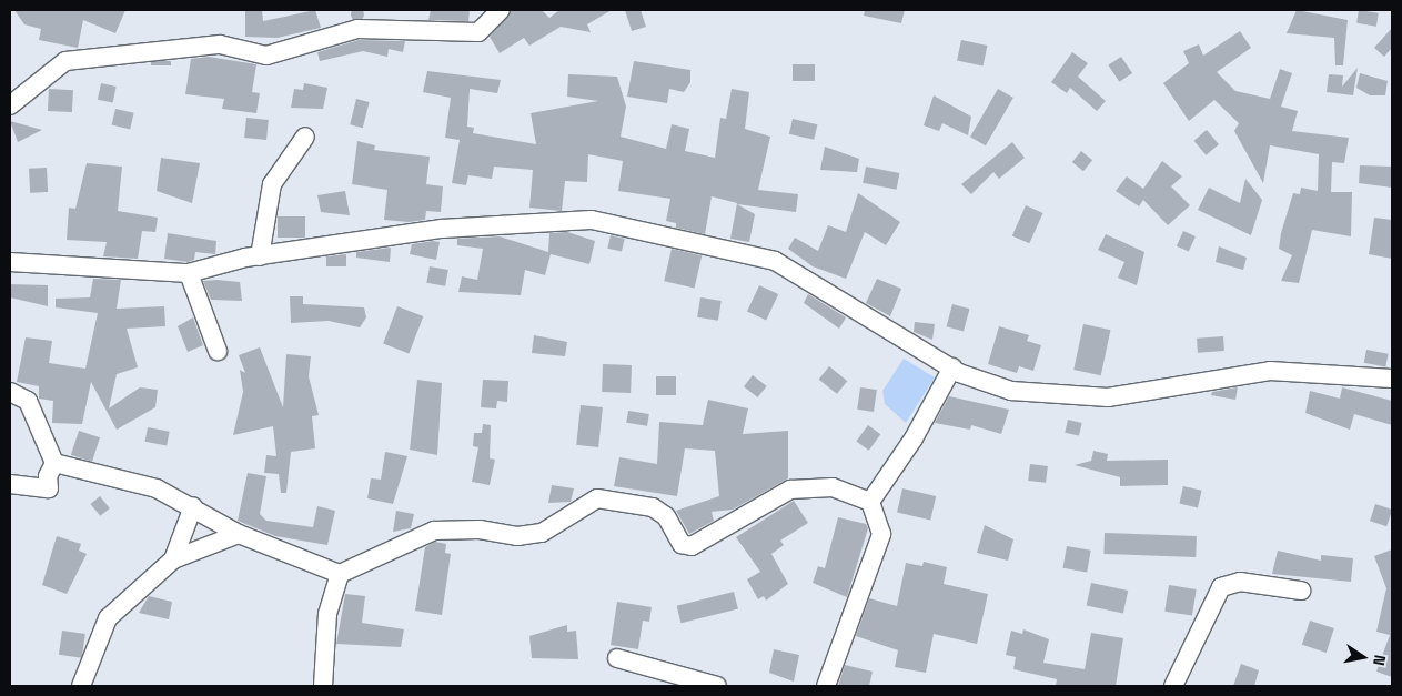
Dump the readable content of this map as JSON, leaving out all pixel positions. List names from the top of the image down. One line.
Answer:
{"north":"right"}
